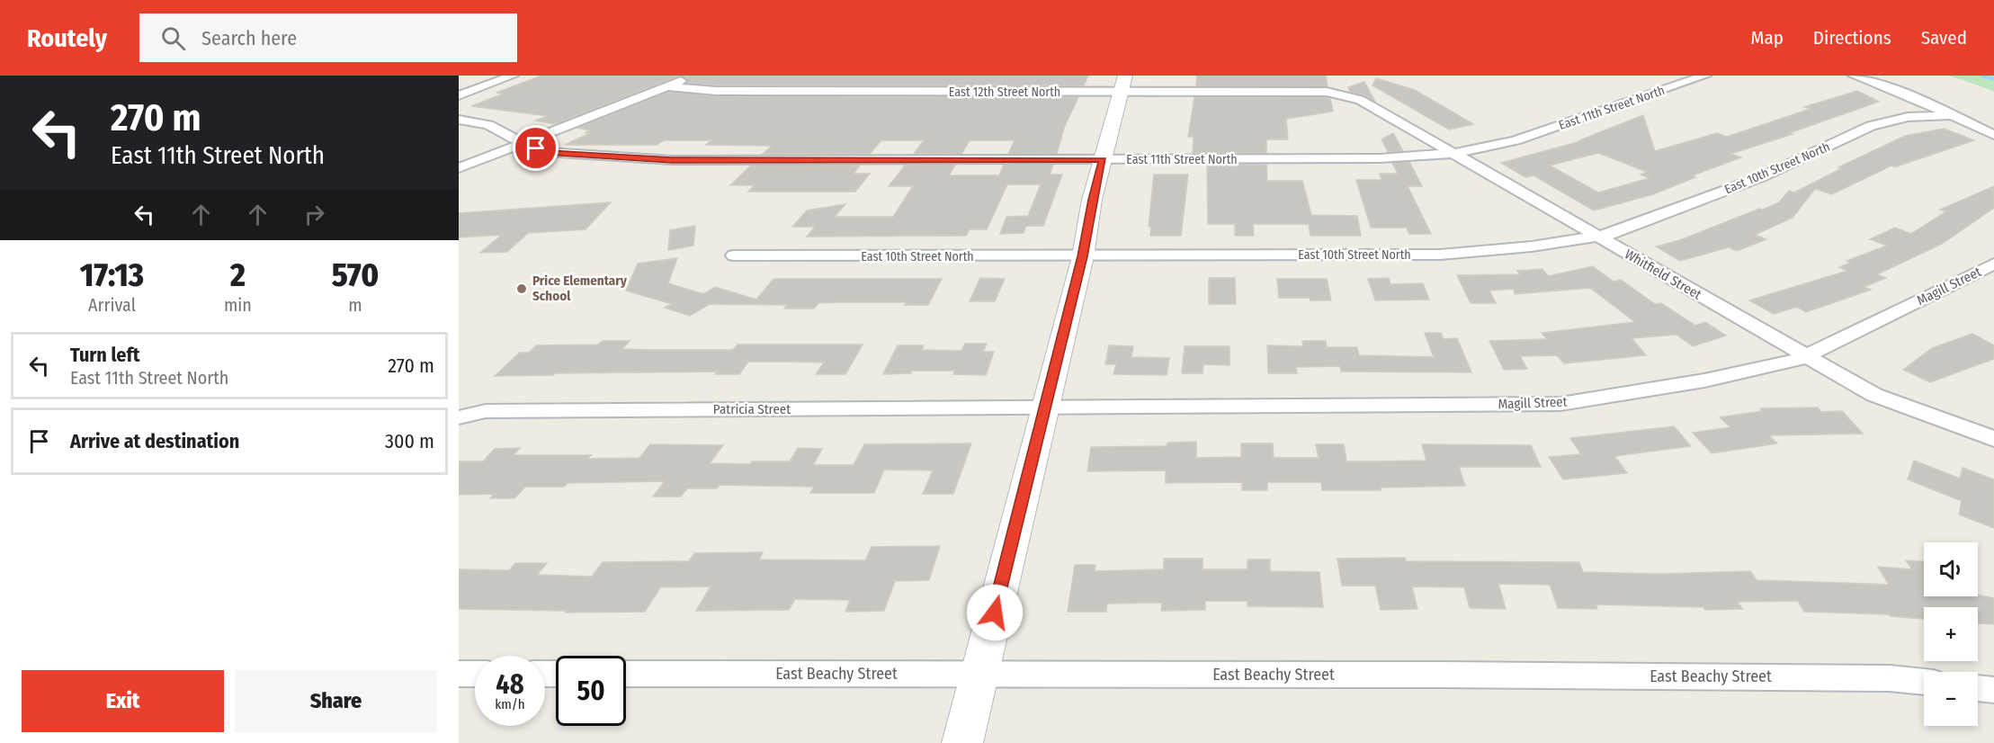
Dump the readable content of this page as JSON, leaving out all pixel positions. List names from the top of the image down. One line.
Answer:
{"streets":{"street":["East 12th Street North","East 11th Street North","East 10th Street North","Whitfield Street","Magill Street","Patricia Street","East Beachy Street"]},"crossings":[["East 12th Street North","Whitfield Street"],["East 11th Street North","Whitfield Street"],["East 10th Street North","Whitfield Street"],["Whitfield Street","Magill Street"],["Magill Street","Patricia Street"]],"places":["Price Elementary School"],"page":{"header":"Routely","search":"Search here","nav":["Map","Directions","Saved"],"turn":["270 m","East 11th Street North"],"eta":["17:13","Arrival","2","min","570","m"],"list":[{"name":"Turn left","note":"East 11th Street North","value":"270 m"},{"name":"Arrive at destination","value":"300 m"}],"map_buttons":["+","−"],"speed":"48 km/h","limit":"50","buttons":["Exit","Share"]}}
